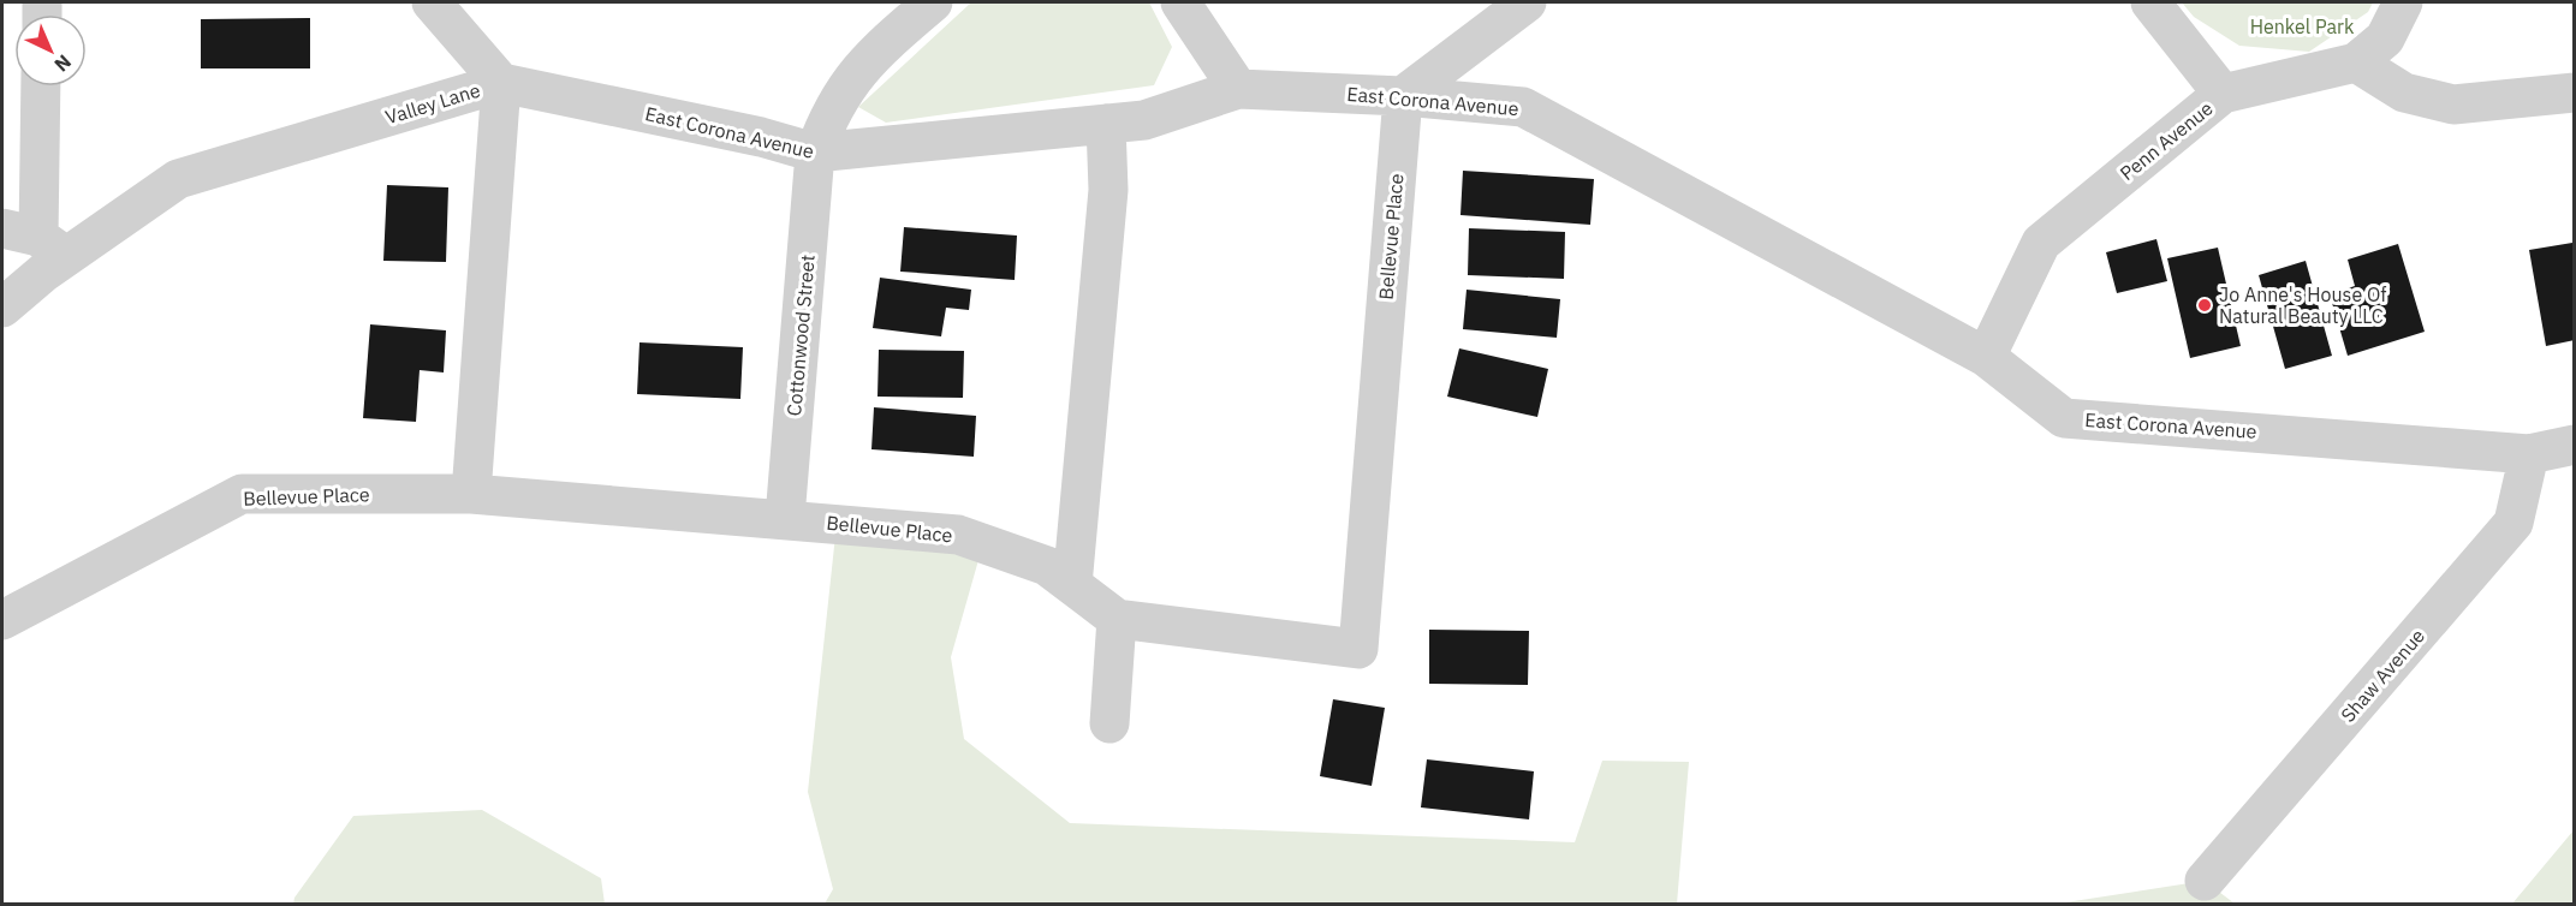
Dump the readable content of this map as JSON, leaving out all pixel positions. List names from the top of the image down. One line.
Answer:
{"streets":{"street":["East Corona Avenue","Valley Lane","Penn Avenue","Bellevue Place","Cottonwood Street","Shaw Avenue"]},"crossings":[["East Corona Avenue","Valley Lane"],["East Corona Avenue","Penn Avenue"],["East Corona Avenue","Bellevue Place"],["East Corona Avenue","Cottonwood Street"],["East Corona Avenue","Shaw Avenue"],["Valley Lane","Bellevue Place"],["Bellevue Place","Cottonwood Street"]],"parks":["Henkel Park"],"places":["Jo Anne's House Of Natural Beauty LLC"],"north":"bottom right"}
